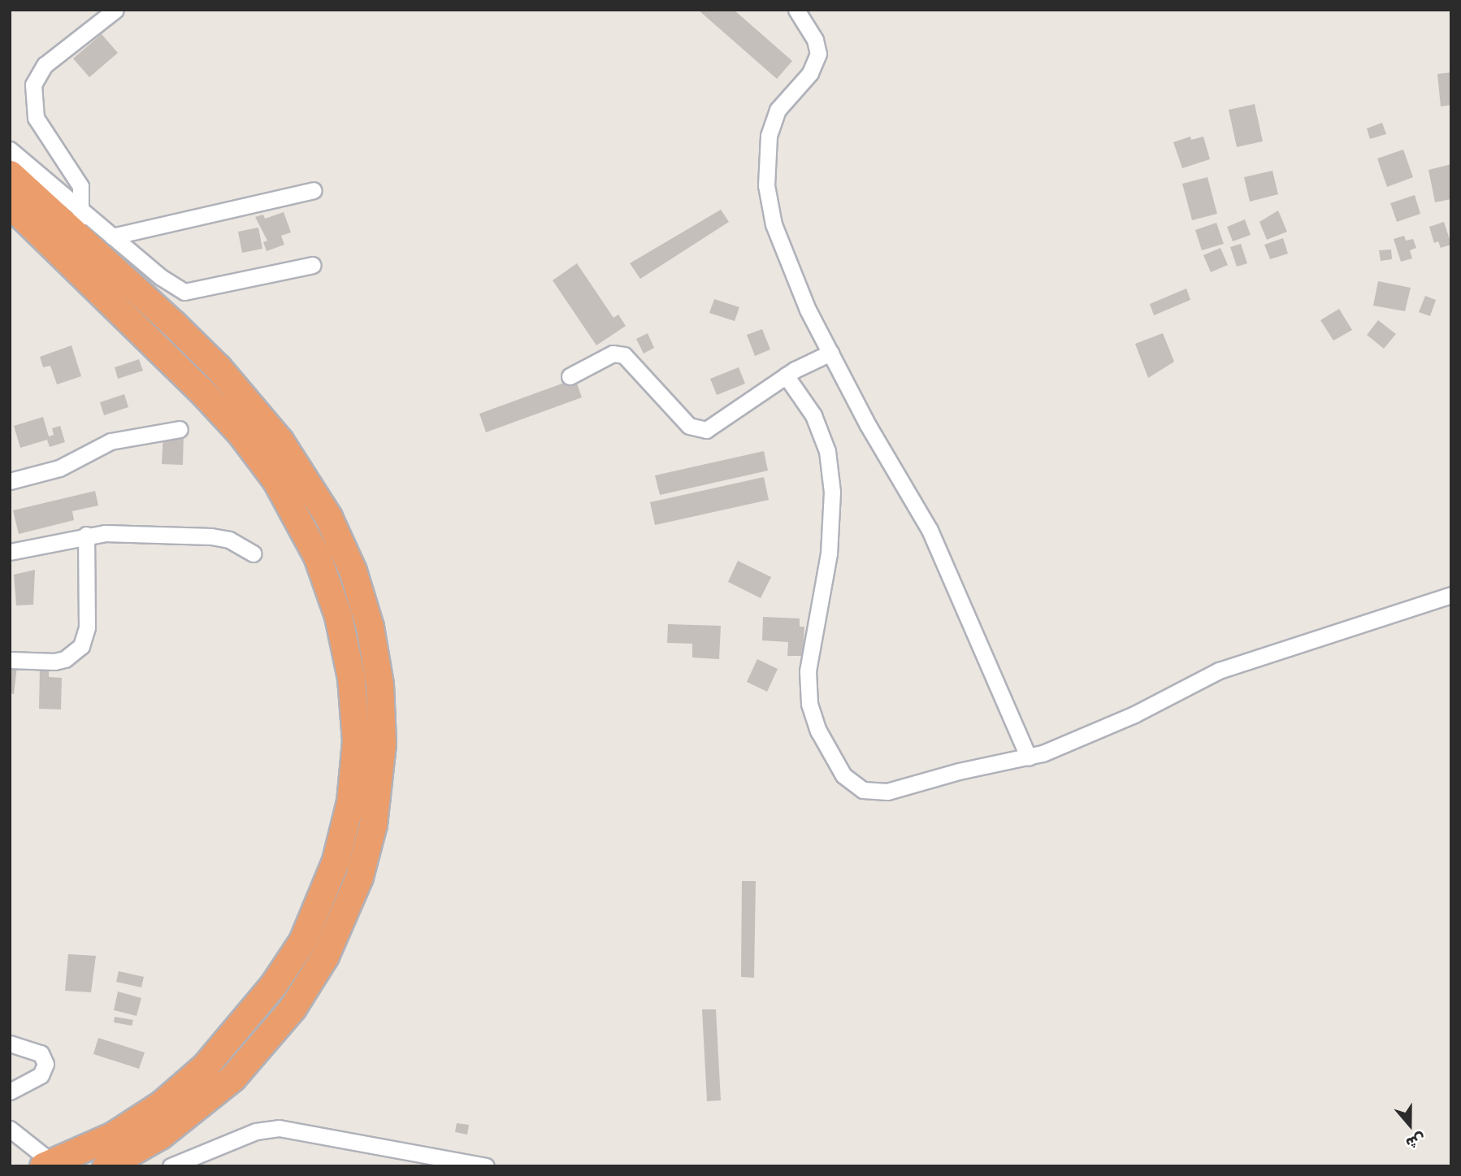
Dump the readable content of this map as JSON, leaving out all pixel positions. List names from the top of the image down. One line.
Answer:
{"north":"bottom"}
